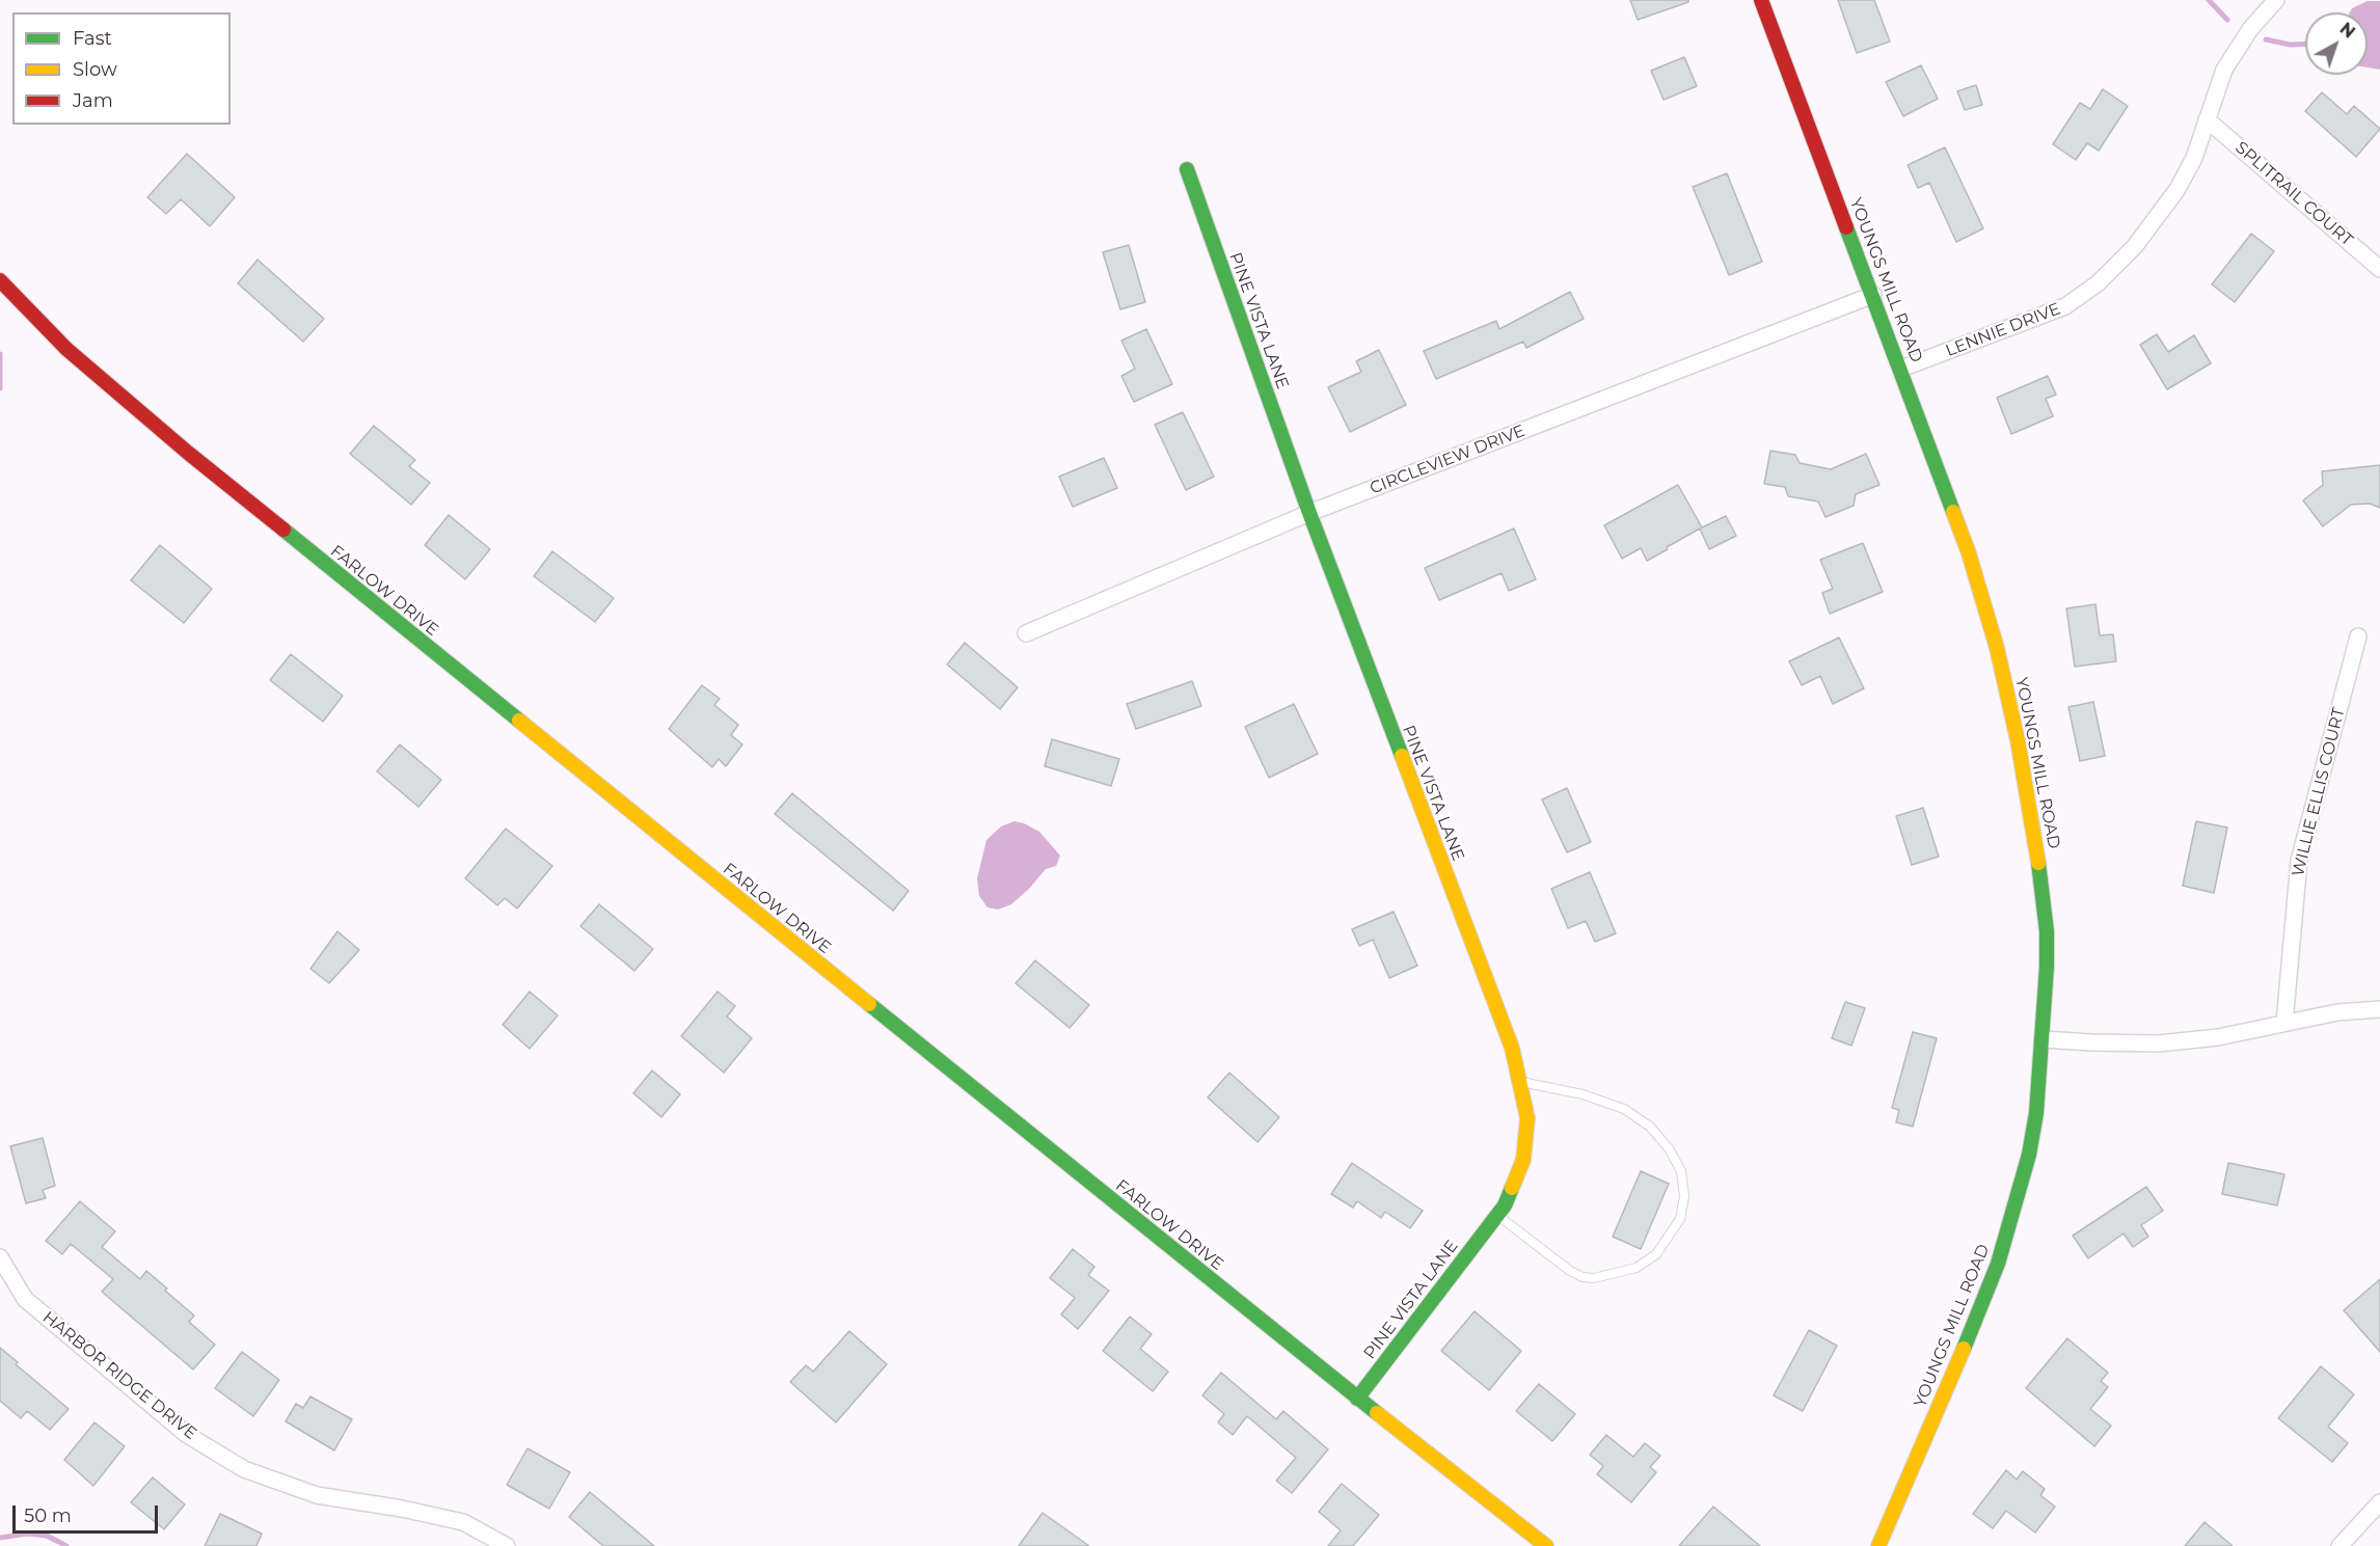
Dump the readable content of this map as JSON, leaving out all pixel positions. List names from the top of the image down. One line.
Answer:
{"streets":{"street":["SPLITRAIL COURT","YOUNGS MILL ROAD","PINE VISTA LANE","LENNIE DRIVE","CIRCLEVIEW DRIVE","FARLOW DRIVE","WILLIE ELLIS COURT","HARBOR RIDGE DRIVE"]},"crossings":[["SPLITRAIL COURT","LENNIE DRIVE"],["YOUNGS MILL ROAD","LENNIE DRIVE"],["YOUNGS MILL ROAD","CIRCLEVIEW DRIVE"],["PINE VISTA LANE","CIRCLEVIEW DRIVE"],["PINE VISTA LANE","FARLOW DRIVE"]],"legend":["Fast","Slow","Jam"],"scale_bar":"50 m","north":"top right"}
